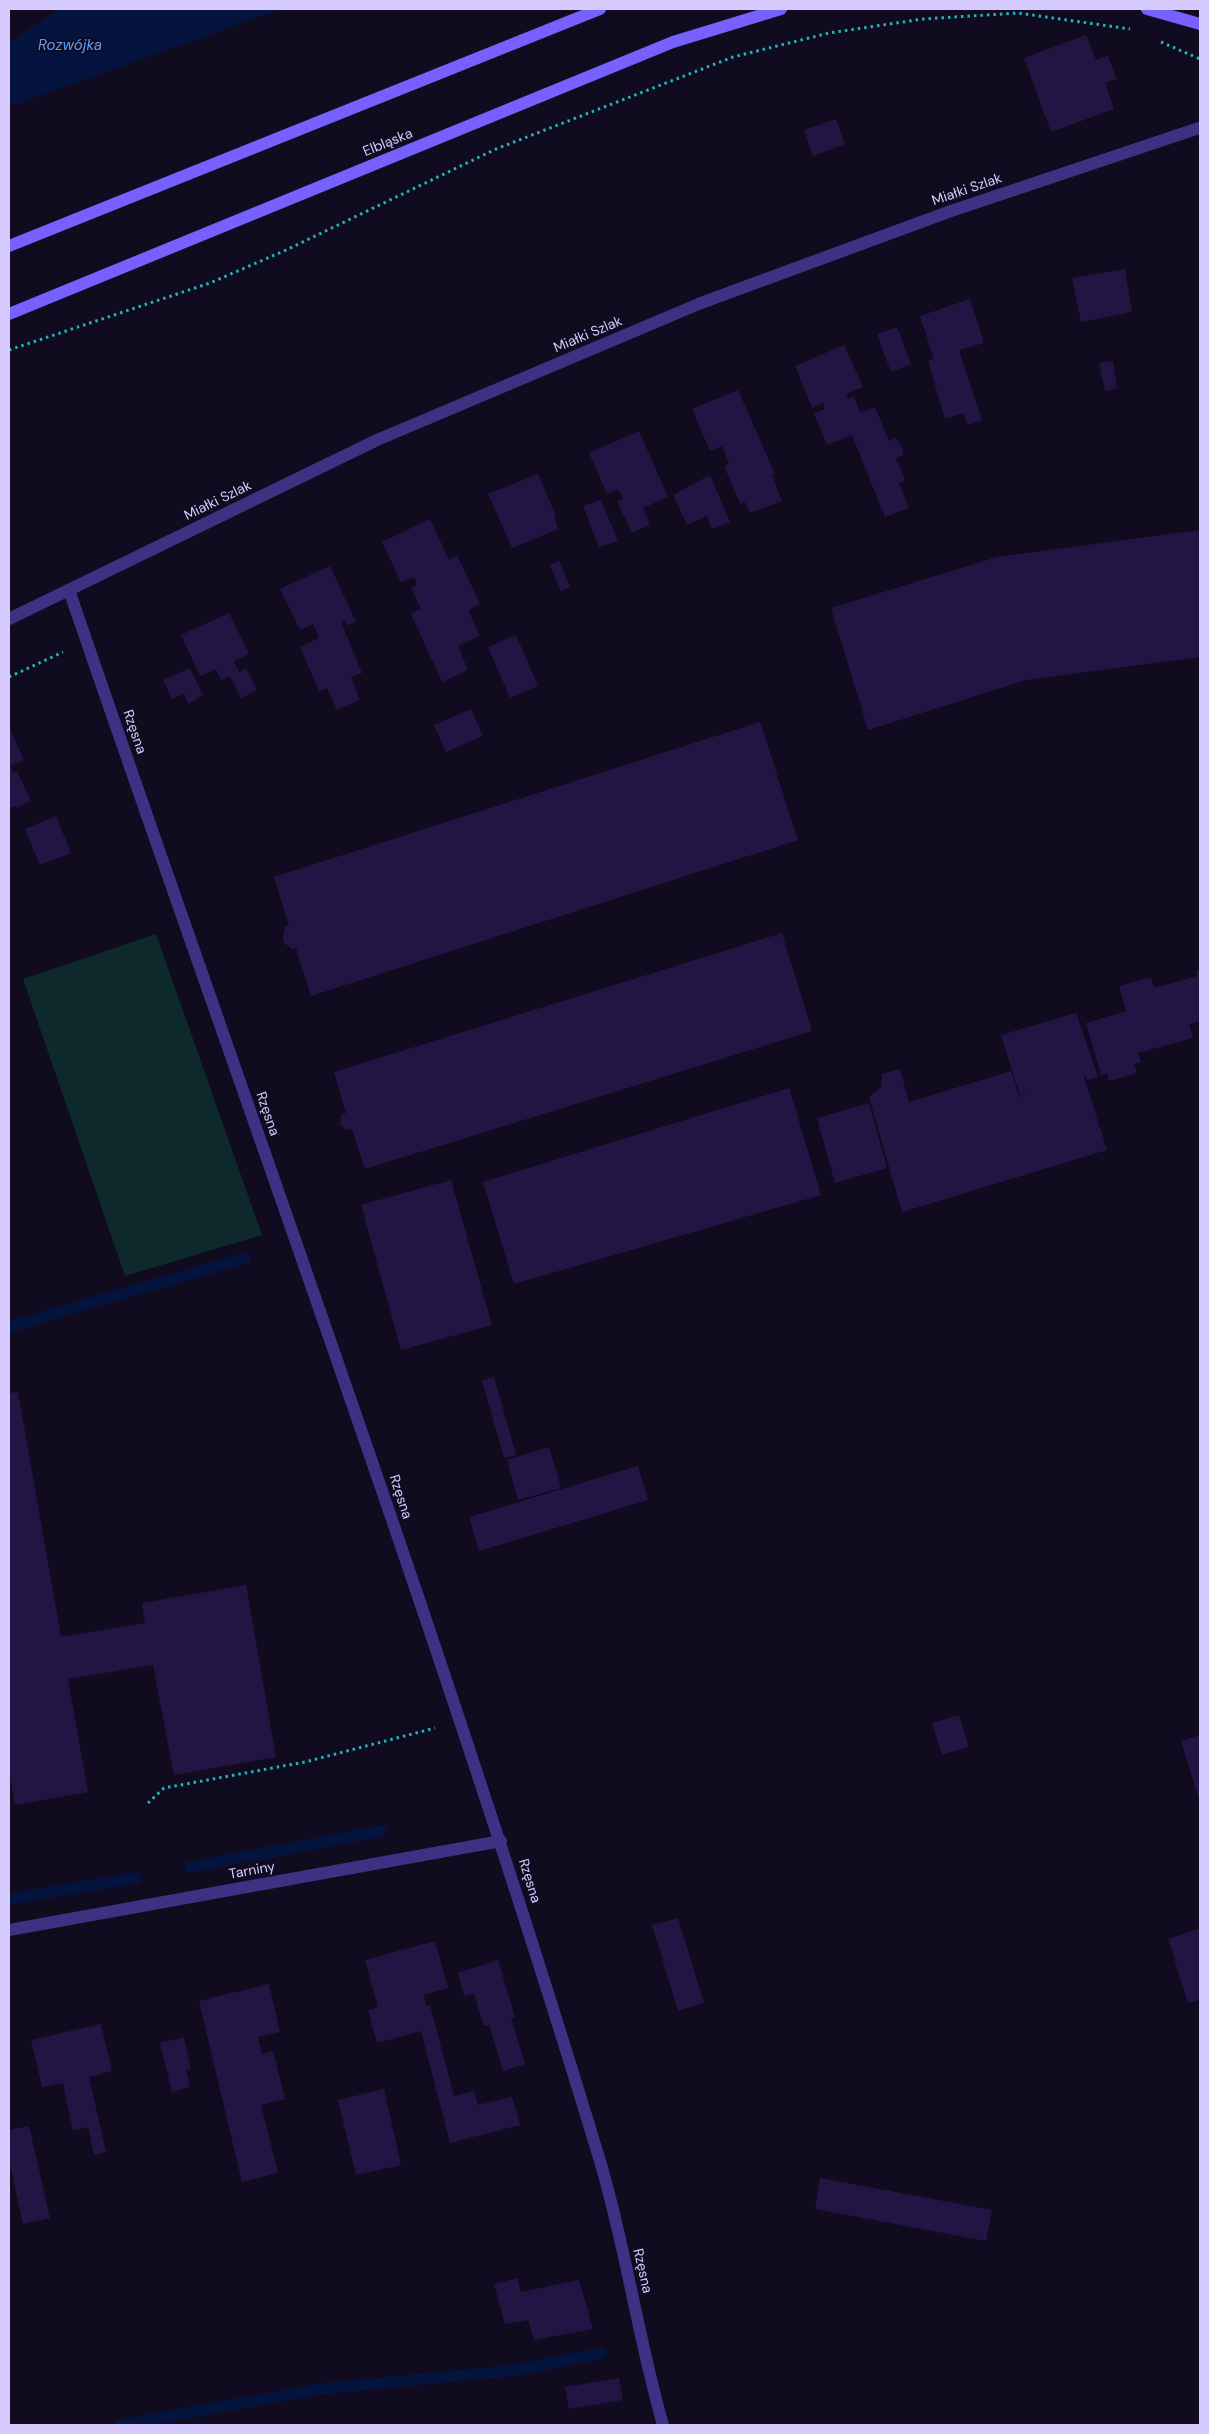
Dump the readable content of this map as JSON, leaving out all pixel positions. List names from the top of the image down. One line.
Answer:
{"streets":{"main road":["Elbląska"],"street":["Miałki Szlak","Rzęsna","Tarniny"]},"crossings":[["Miałki Szlak","Rzęsna"],["Rzęsna","Tarniny"]],"water":["Rozwójka"]}
